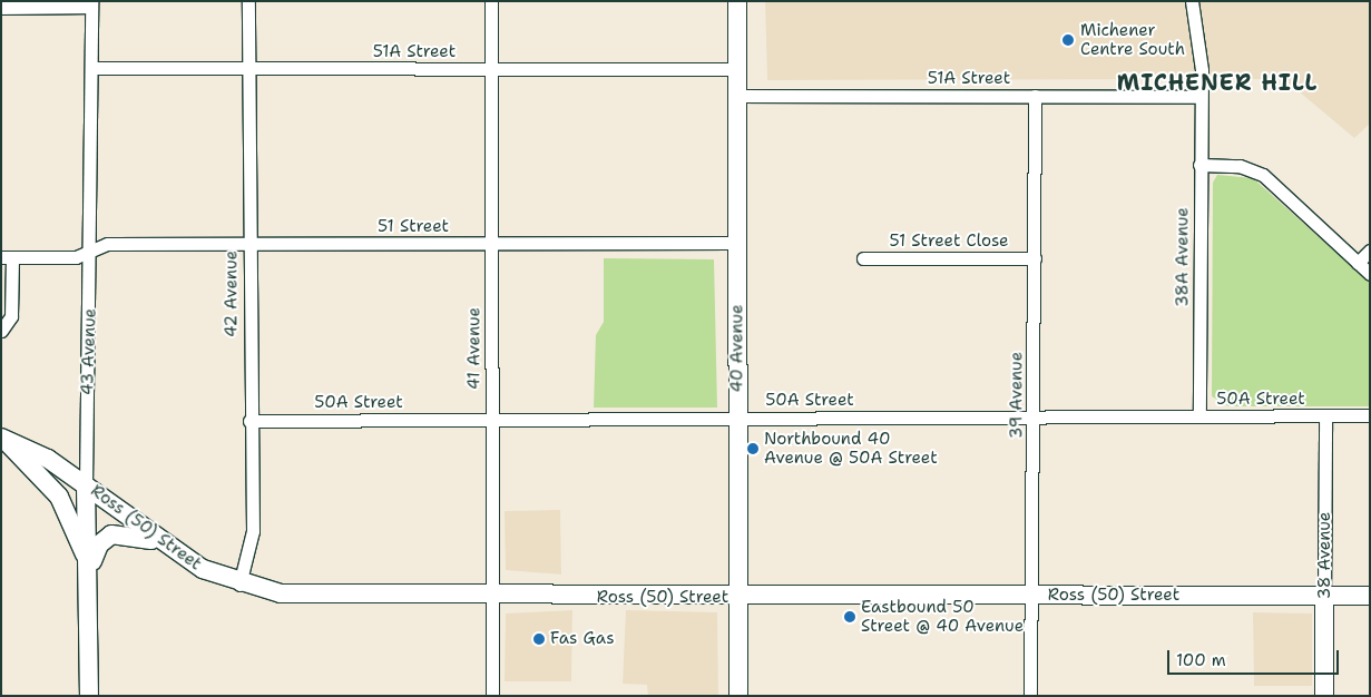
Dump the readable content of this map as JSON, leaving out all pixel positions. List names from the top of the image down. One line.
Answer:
{"streets":{"main road":["40 Avenue","43 Avenue","Ross (50) Street","38 Avenue"],"street":["51A Street","51 Street","51 Street Close","38A Avenue","42 Avenue","41 Avenue","39 Avenue","50A Street"]},"crossings":[["51A Street","38A Avenue"],["51A Street","42 Avenue"],["51A Street","41 Avenue"],["51A Street","40 Avenue"],["51A Street","43 Avenue"],["51A Street","39 Avenue"],["51 Street","42 Avenue"],["51 Street","41 Avenue"],["51 Street","40 Avenue"],["51 Street","43 Avenue"],["51 Street Close","39 Avenue"],["38A Avenue","50A Street"],["42 Avenue","50A Street"],["42 Avenue","Ross (50) Street"],["41 Avenue","50A Street"],["41 Avenue","Ross (50) Street"],["40 Avenue","50A Street"],["40 Avenue","Ross (50) Street"],["43 Avenue","Ross (50) Street"],["39 Avenue","50A Street"],["39 Avenue","Ross (50) Street"],["50A Street","38 Avenue"],["Ross (50) Street","38 Avenue"]],"districts":["MICHENER HILL"],"places":["Michener Centre South","Northbound 40 Avenue @ 50A Street","Eastbound 50 Street @ 40 Avenue","Fas Gas"],"scale_bar":"100 m"}
